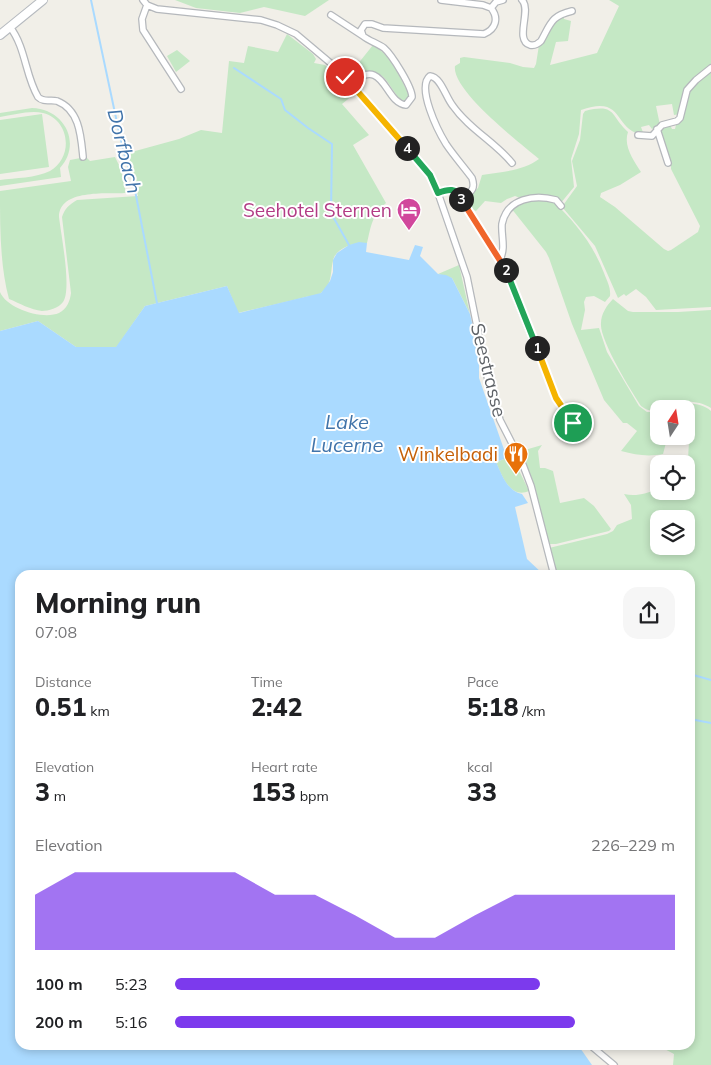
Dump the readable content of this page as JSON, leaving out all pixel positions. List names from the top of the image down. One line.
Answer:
{"streets":{"street":["Seestrasse"]},"water":["Dorfbach","Lake Lucerne"],"places":{"hotel":["Seehotel Sternen"],"restaurant":["Winkelbadi"]},"north":"top","page":{"pins":["4","3","2","1"],"heading":["Morning run","07:08"],"stats":[["Distance","0.51 km"],["Time","2:42"],["Pace","5:18 /km"],["Elevation","3 m"],["Heart rate","153 bpm"],["kcal","33"]],"chart":["Elevation","226–229 m"],"list":[{"name":"100 m","note":"5:23"},{"name":"200 m","note":"5:16"}]}}
